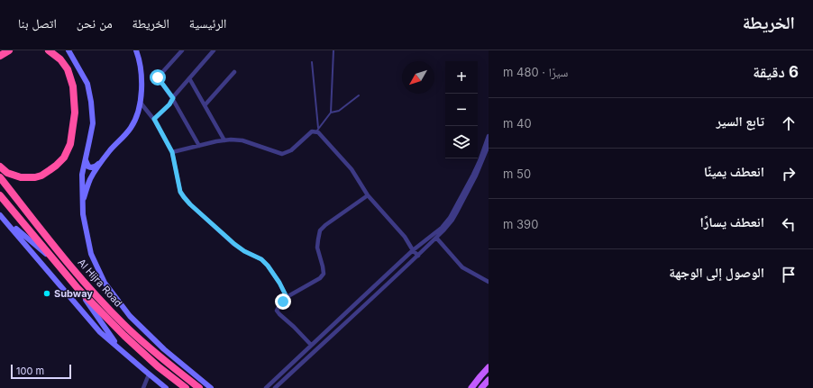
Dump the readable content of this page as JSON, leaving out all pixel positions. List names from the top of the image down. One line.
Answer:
{"streets":{"highway":["Al Hijra Road"]},"places":["Subway"],"scale_bar":"100 m","north":"bottom left","page":{"header":"الخريطة","nav":["الرئيسية","الخريطة","من نحن","اتصل بنا"],"heading":["6 دقيقة","سيرًا · 480 m"],"map_buttons":["+","−"],"list":[["تابع السير","40 m"],["انعطف يمينًا","50 m"],["انعطف يسارًا","390 m"],"الوصول إلى الوجهة"],"scale":"100 m"}}
